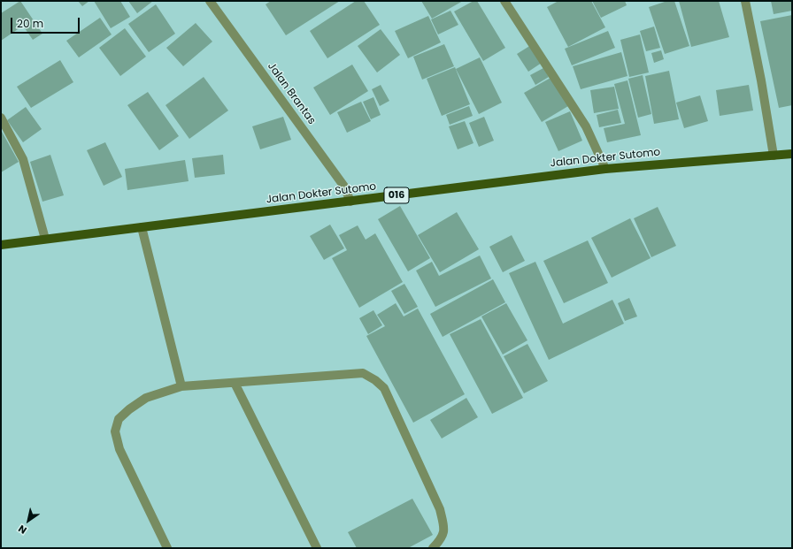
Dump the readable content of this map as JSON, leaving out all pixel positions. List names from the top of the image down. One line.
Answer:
{"streets":{"main road":["Jalan Dokter Sutomo","016"],"street":["Jalan Brantas"]},"crossings":[["Jalan Brantas","Jalan Dokter Sutomo"]],"scale_bar":"20 m","north":"bottom left"}
